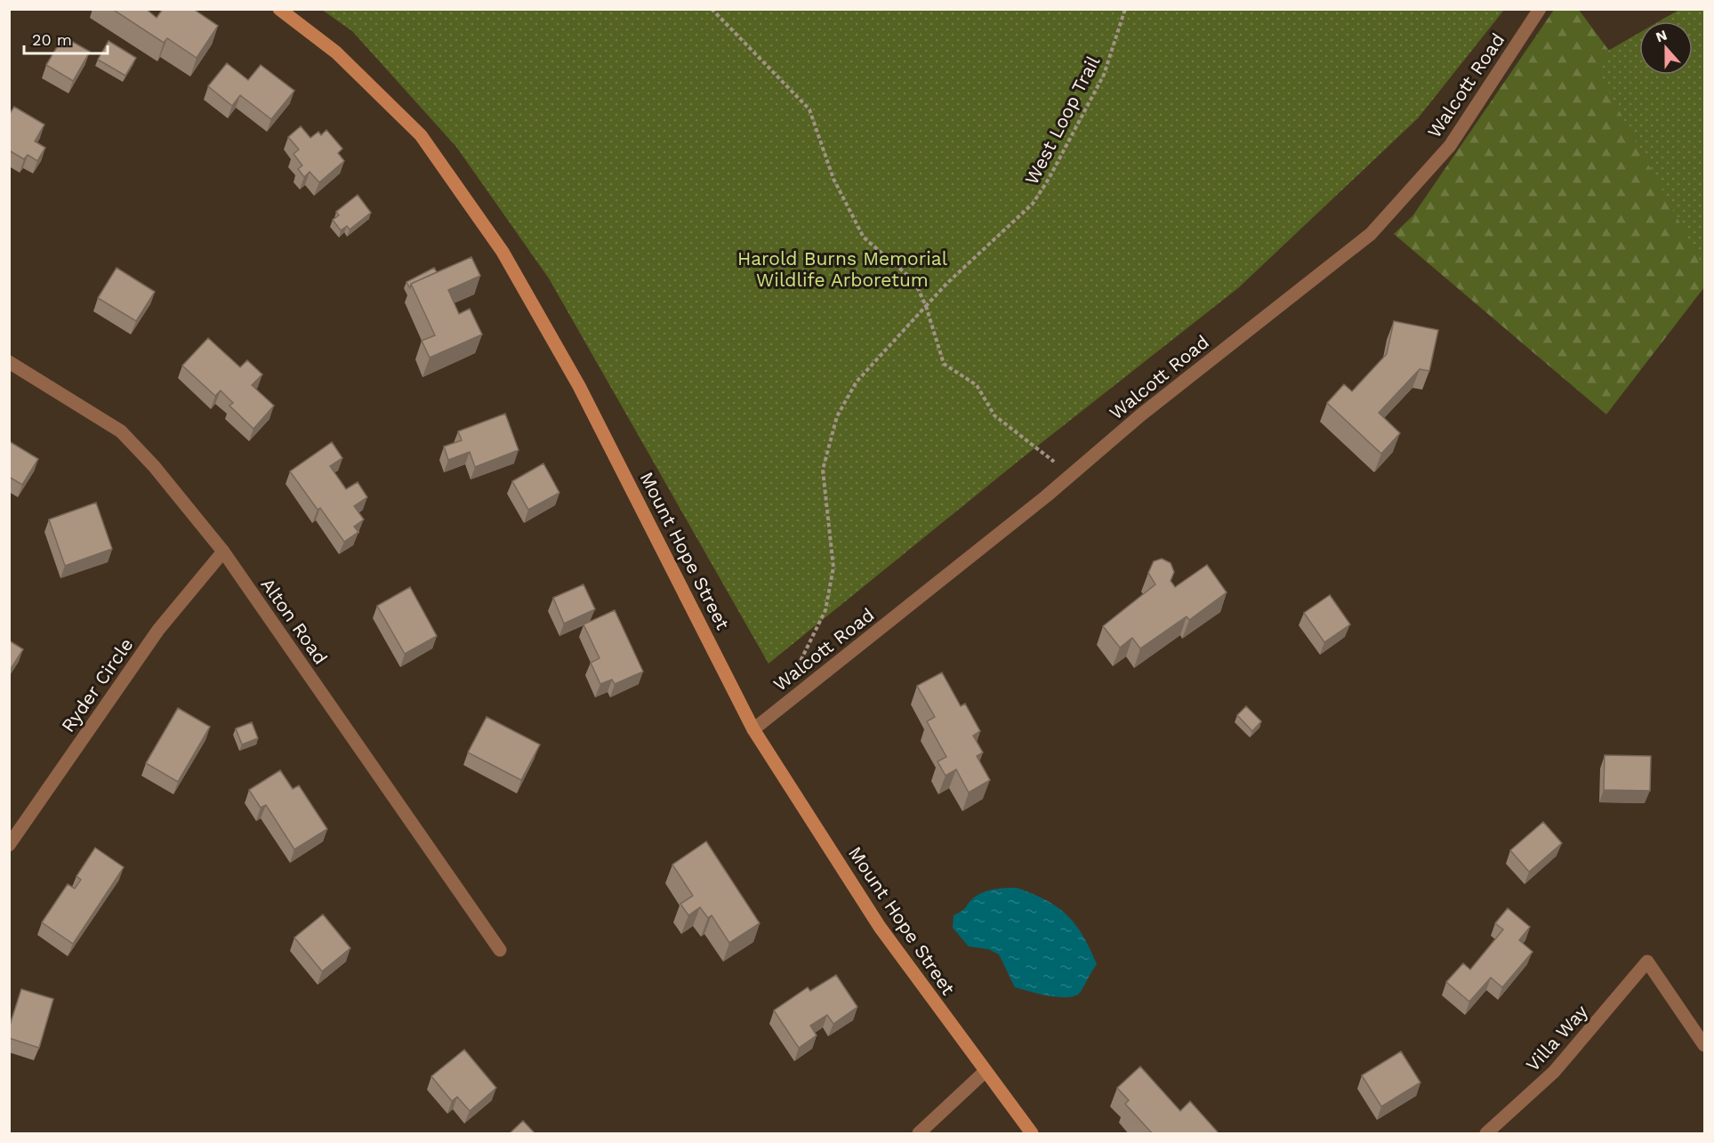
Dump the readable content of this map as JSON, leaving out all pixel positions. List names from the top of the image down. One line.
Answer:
{"streets":{"street":["Walcott Road","Mount Hope Street","Alton Road","Ryder Circle","Villa Way"],"path":["West Loop Trail"]},"crossings":[["Walcott Road","Mount Hope Street"],["Alton Road","Ryder Circle"]],"parks":["Harold Burns Memorial Wildlife Arboretum"],"scale_bar":"20 m","north":"top"}
